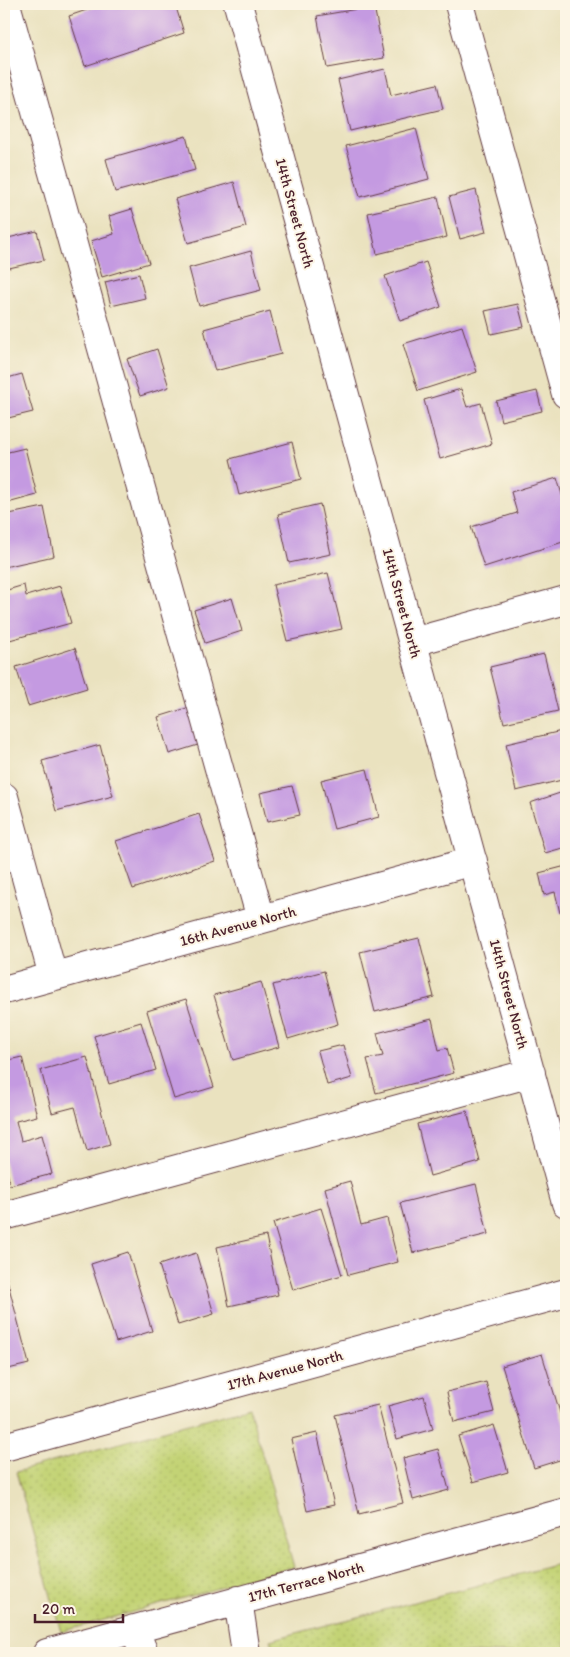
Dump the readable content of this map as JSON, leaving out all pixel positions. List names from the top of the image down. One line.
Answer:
{"streets":{"street":["14th Street North","16th Avenue North","17th Avenue North","17th Terrace North"]},"crossings":[["14th Street North","16th Avenue North"]],"scale_bar":"20 m"}
